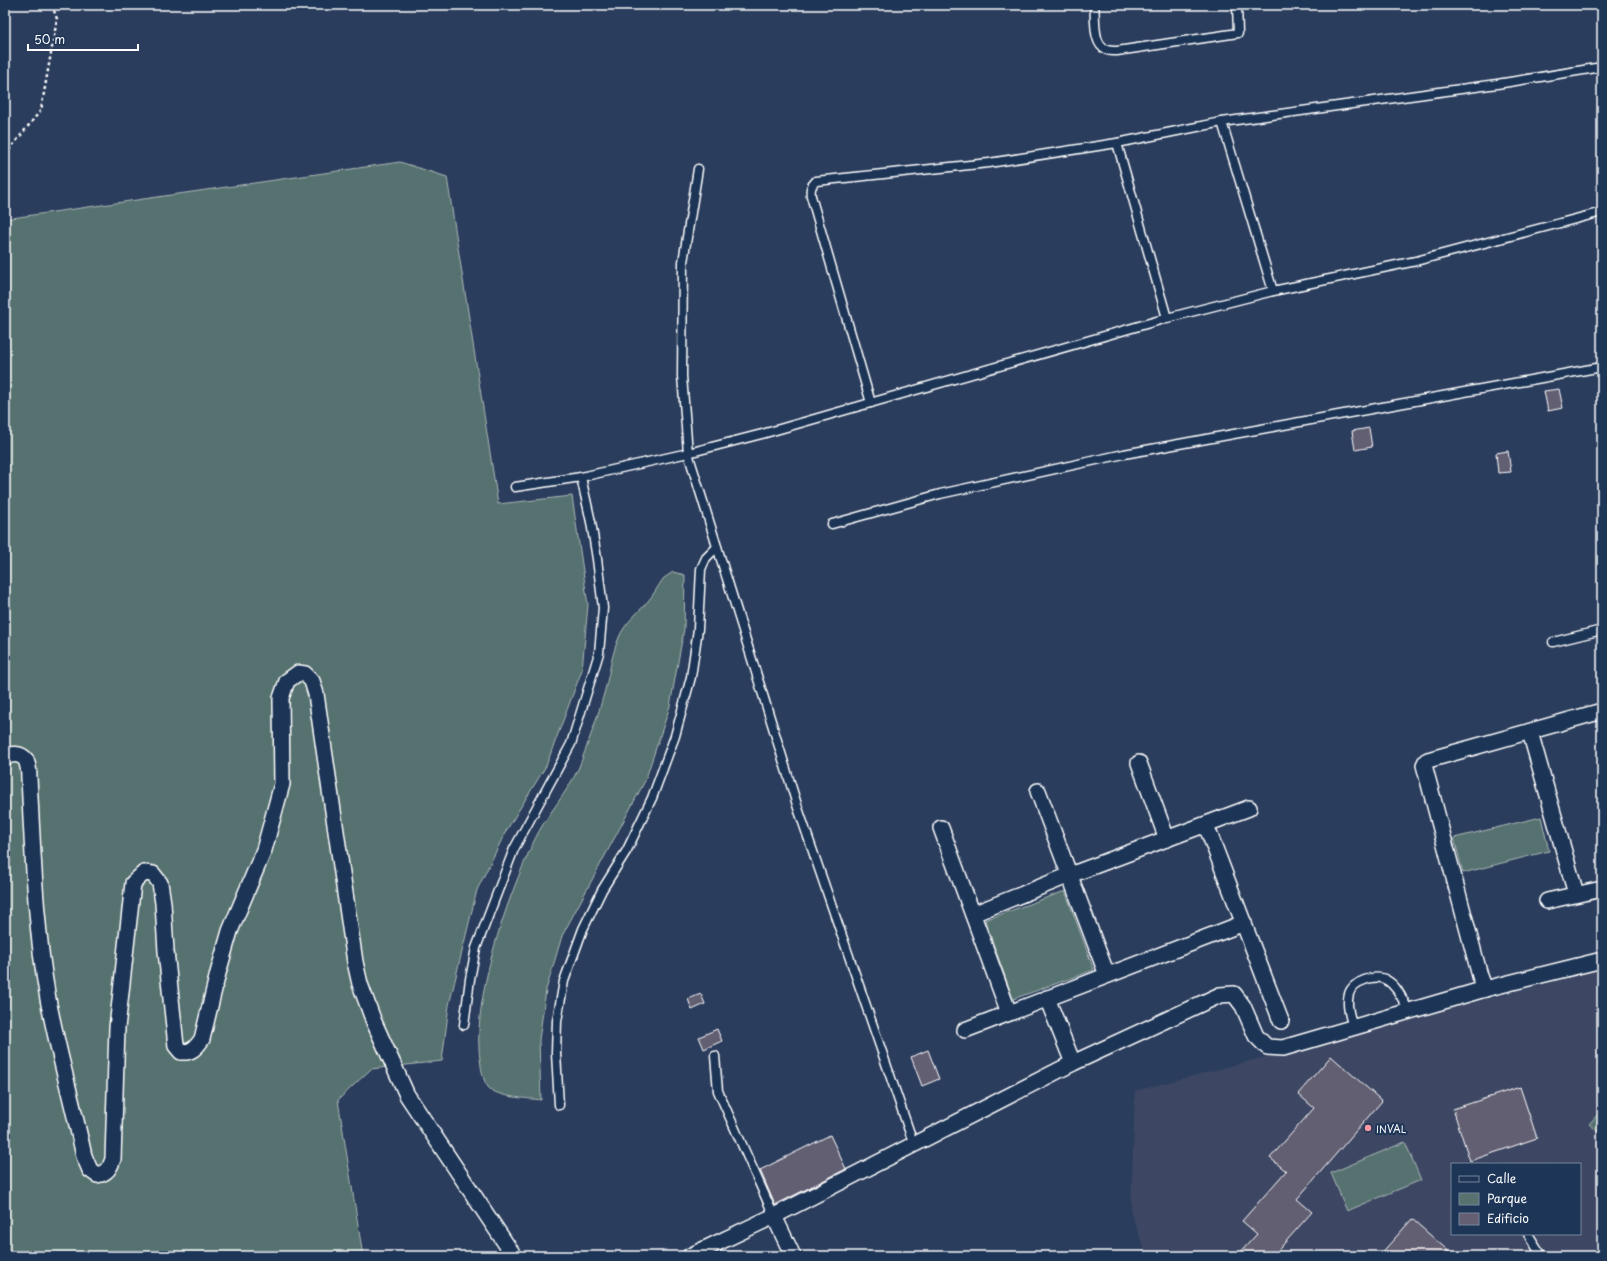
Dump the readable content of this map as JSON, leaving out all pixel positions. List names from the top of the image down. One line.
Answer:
{"places":["INVAL"],"legend":["Calle","Parque","Edificio"],"scale_bar":"50 m"}
